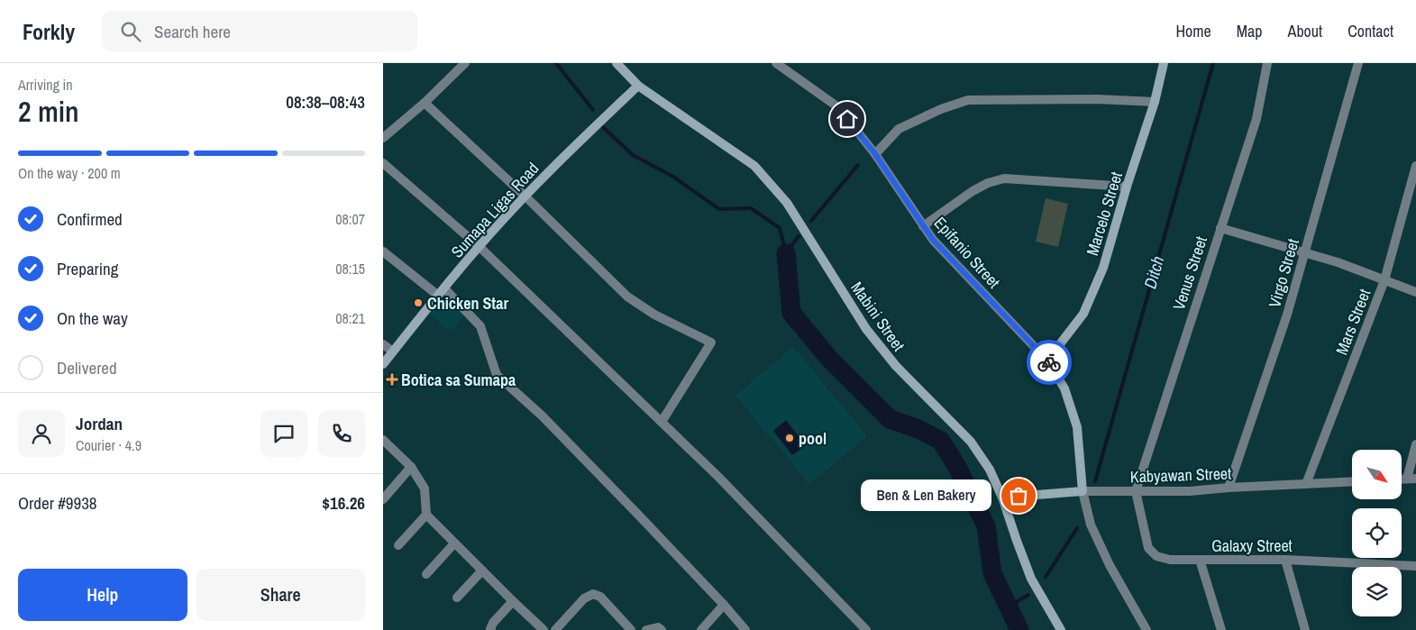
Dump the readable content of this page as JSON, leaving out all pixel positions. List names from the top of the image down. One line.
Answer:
{"streets":{"main road":["Sumapa Ligas Road","Marcelo Street","Epifanio Street","Mabini Street","Kabyawan Street"],"street":["Venus Street","Virgo Street","Mars Street","Galaxy Street"]},"crossings":[["Sumapa Ligas Road","Mabini Street"],["Marcelo Street","Epifanio Street"],["Epifanio Street","Kabyawan Street"],["Venus Street","Kabyawan Street"],["Venus Street","Galaxy Street"],["Virgo Street","Kabyawan Street"],["Mabini Street","Kabyawan Street"],["Mars Street","Kabyawan Street"],["Kabyawan Street","Galaxy Street"]],"water":["Ditch"],"places":{"other":["Chicken Star","pool","Ben & Len Bakery"],"health":["Botica sa Sumapa"]},"north":"bottom right","page":{"header":"Forkly","search":"Search here","nav":["Home","Map","About","Contact"],"heading":["2 min","Arriving in","08:38–08:43"],"panel":["Jordan","Courier · 4.9","Order #9938","$16.26"],"bar":"On the way · 200 m","list":[["Confirmed","08:07"],["Preparing","08:15"],["On the way","08:21"],"Delivered"],"bubble":"Ben & Len Bakery","buttons":["Help","Share"]}}
